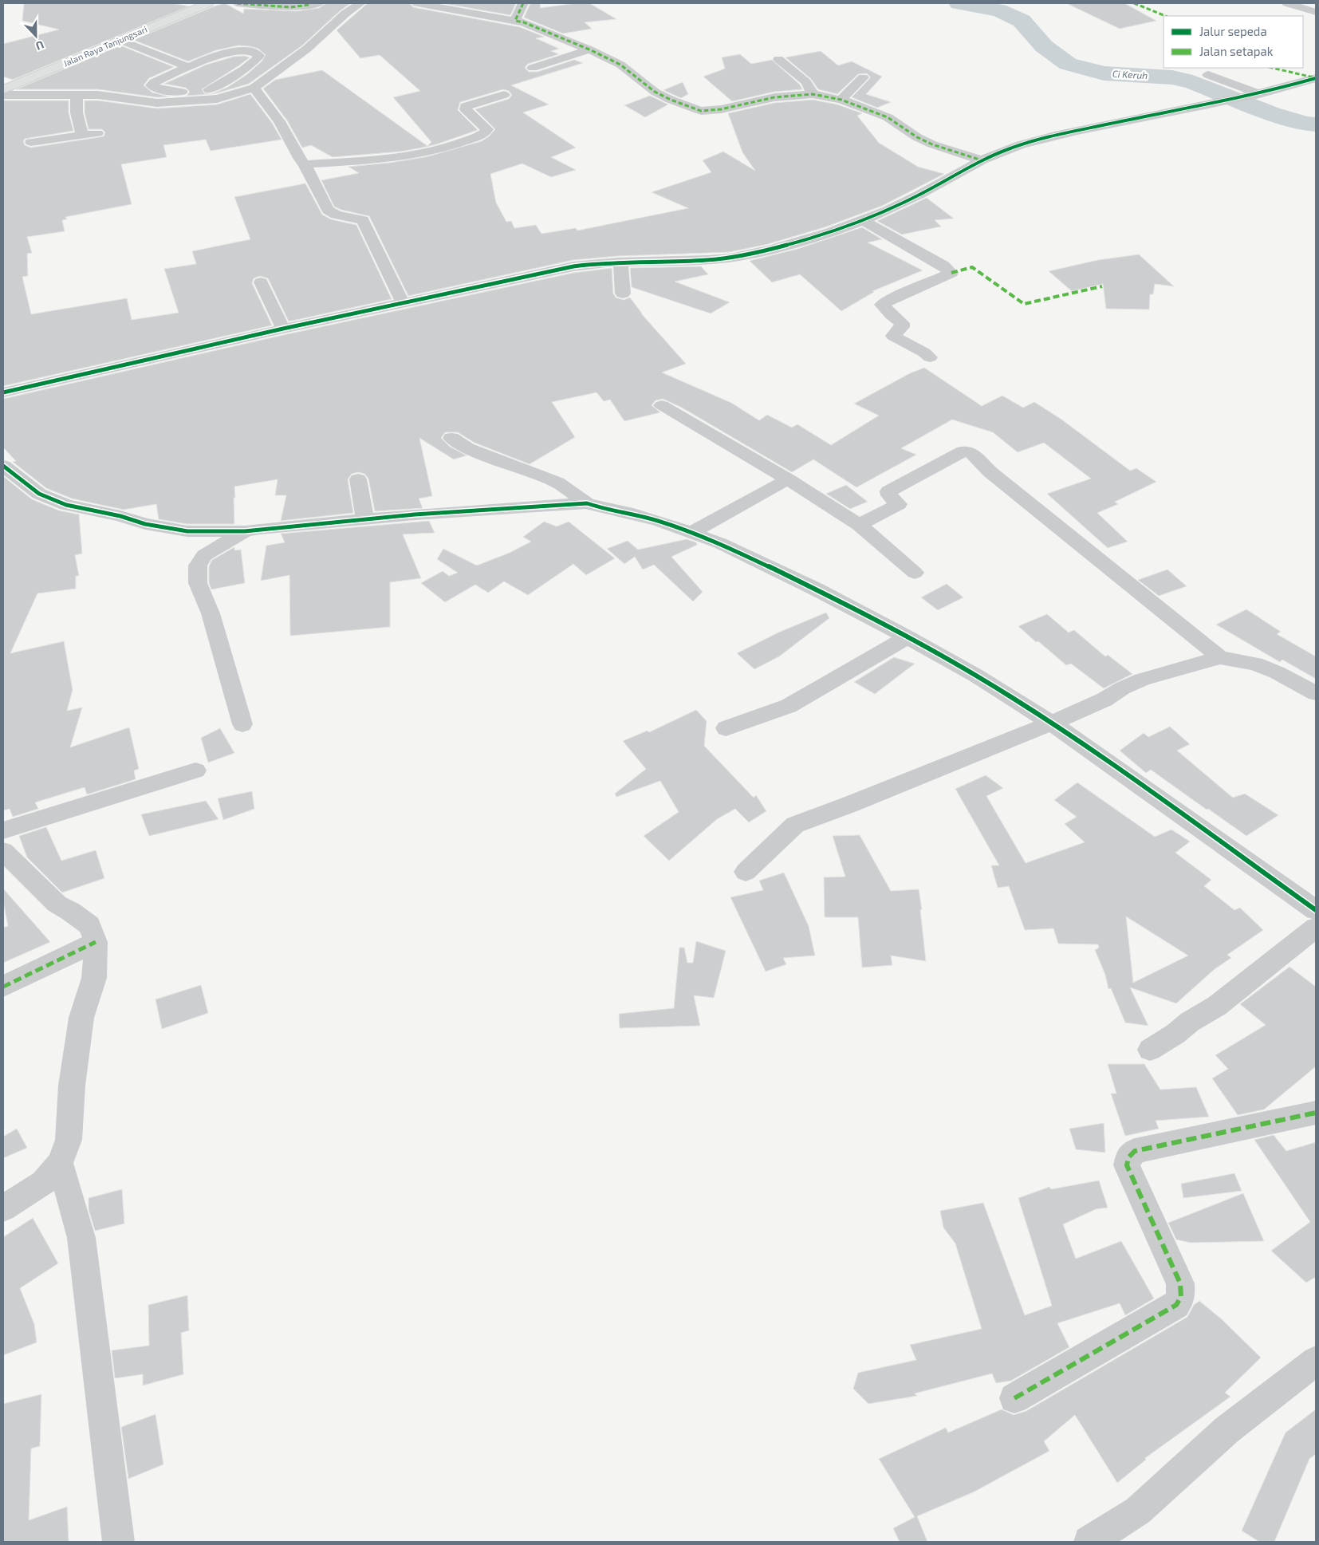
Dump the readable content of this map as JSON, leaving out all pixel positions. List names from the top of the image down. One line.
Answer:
{"streets":{"highway":["Jalan Raya Tanjungsari"]},"water":["Ci Keruh"],"legend":["Jalur sepeda","Jalan setapak"],"north":"bottom"}
